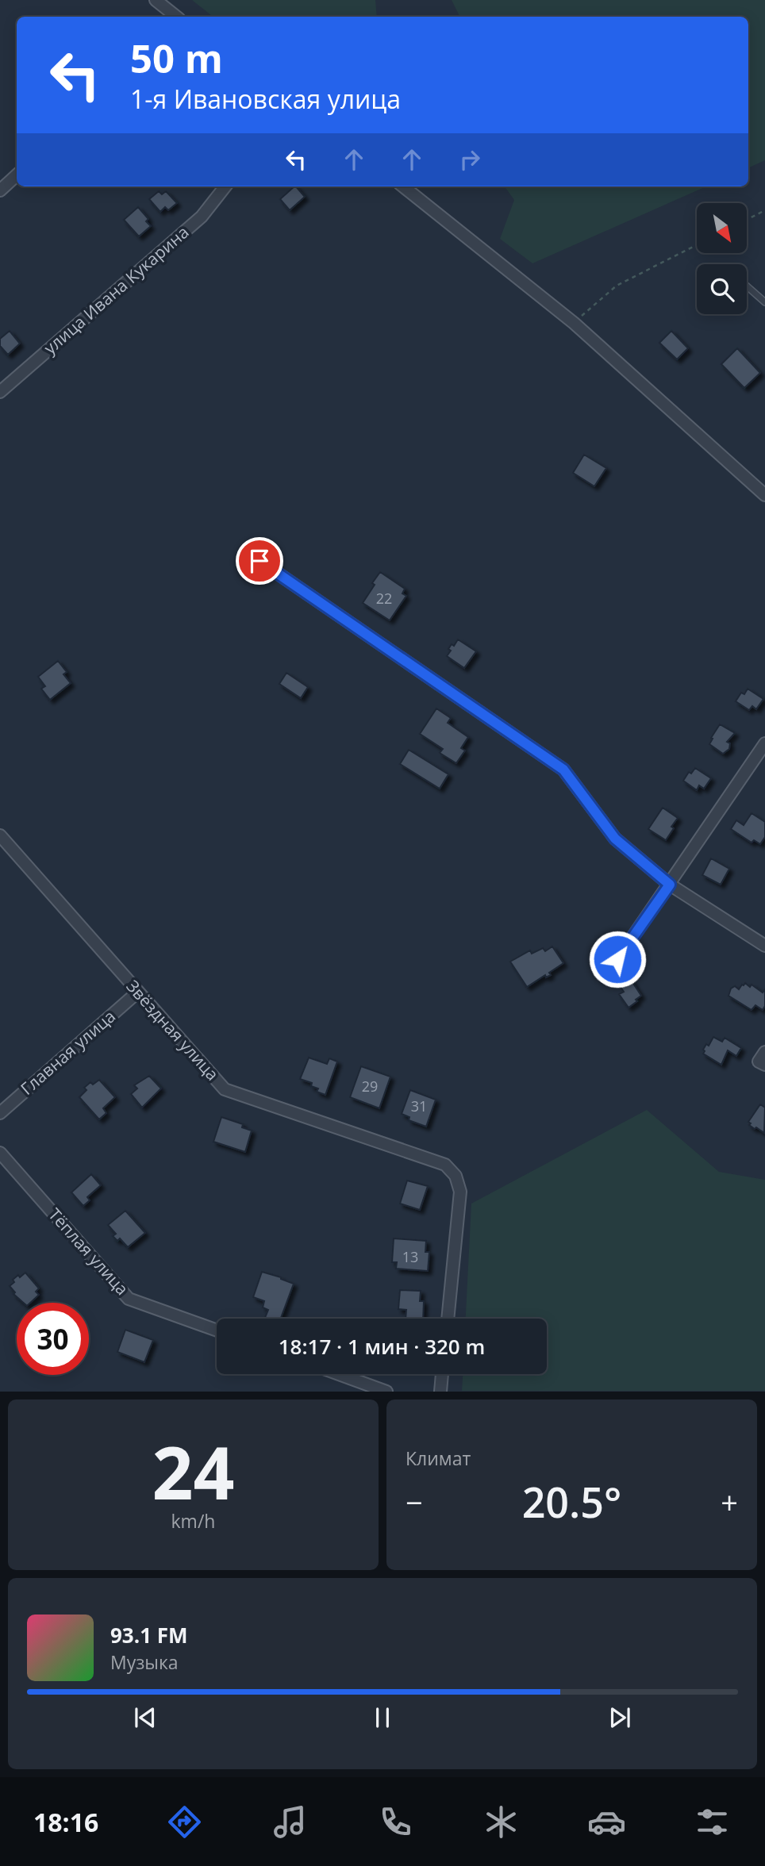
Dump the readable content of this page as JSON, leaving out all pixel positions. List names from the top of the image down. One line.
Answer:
{"streets":{"street":["улица Ивана Кукарина","Звёздная улица","Главная улица","Тёплая улица"]},"crossings":[["Звёздная улица","Главная улица"]],"house_numbers":["22","29","31","13"],"north":"bottom right","page":{"turn":["50 m","1-я Ивановская улица"],"limit":"30","trip":"18:17 · 1 мин · 320 m","tile":[["24","km/h"],"Климат"],"heat":["−","20.5°","+"],"song":["93.1 FM","Музыка"],"tabs":"18:16"}}
